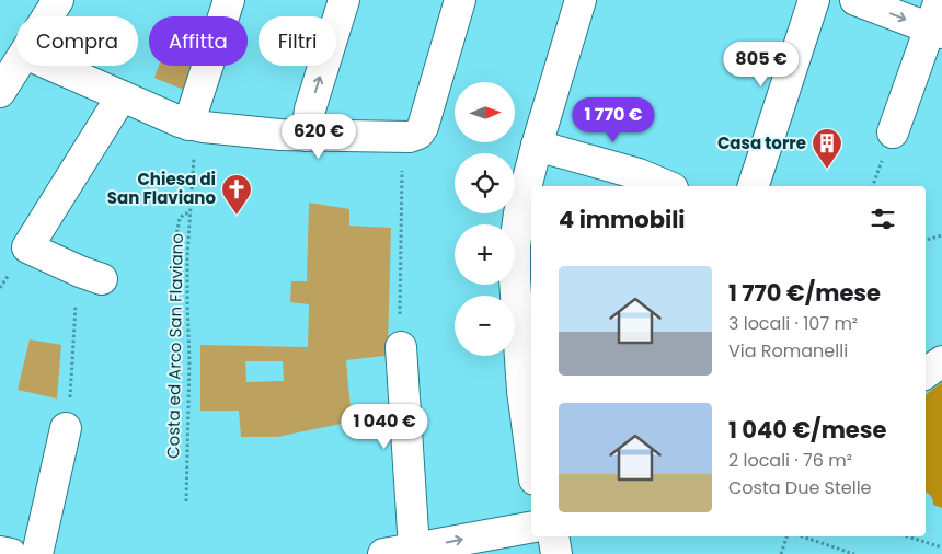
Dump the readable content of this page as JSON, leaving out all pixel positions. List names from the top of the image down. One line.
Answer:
{"streets":{"path":["Costa ed Arco San Flaviano"]},"places":{"building":["Casa torre"],"church":["Chiesa di San Flaviano"]},"north":"right","page":{"chip":["Compra","Affitta","Filtri"],"price":["805 €","1 770 €","620 €","1 040 €"],"map_buttons":["+","−"],"heading":"4 immobili","list":[{"name":"1 770 €/mese","note":"3 locali · 107 m² · Via Romanelli"},{"name":"1 040 €/mese","note":"2 locali · 76 m² · Costa Due Stelle"}]}}
